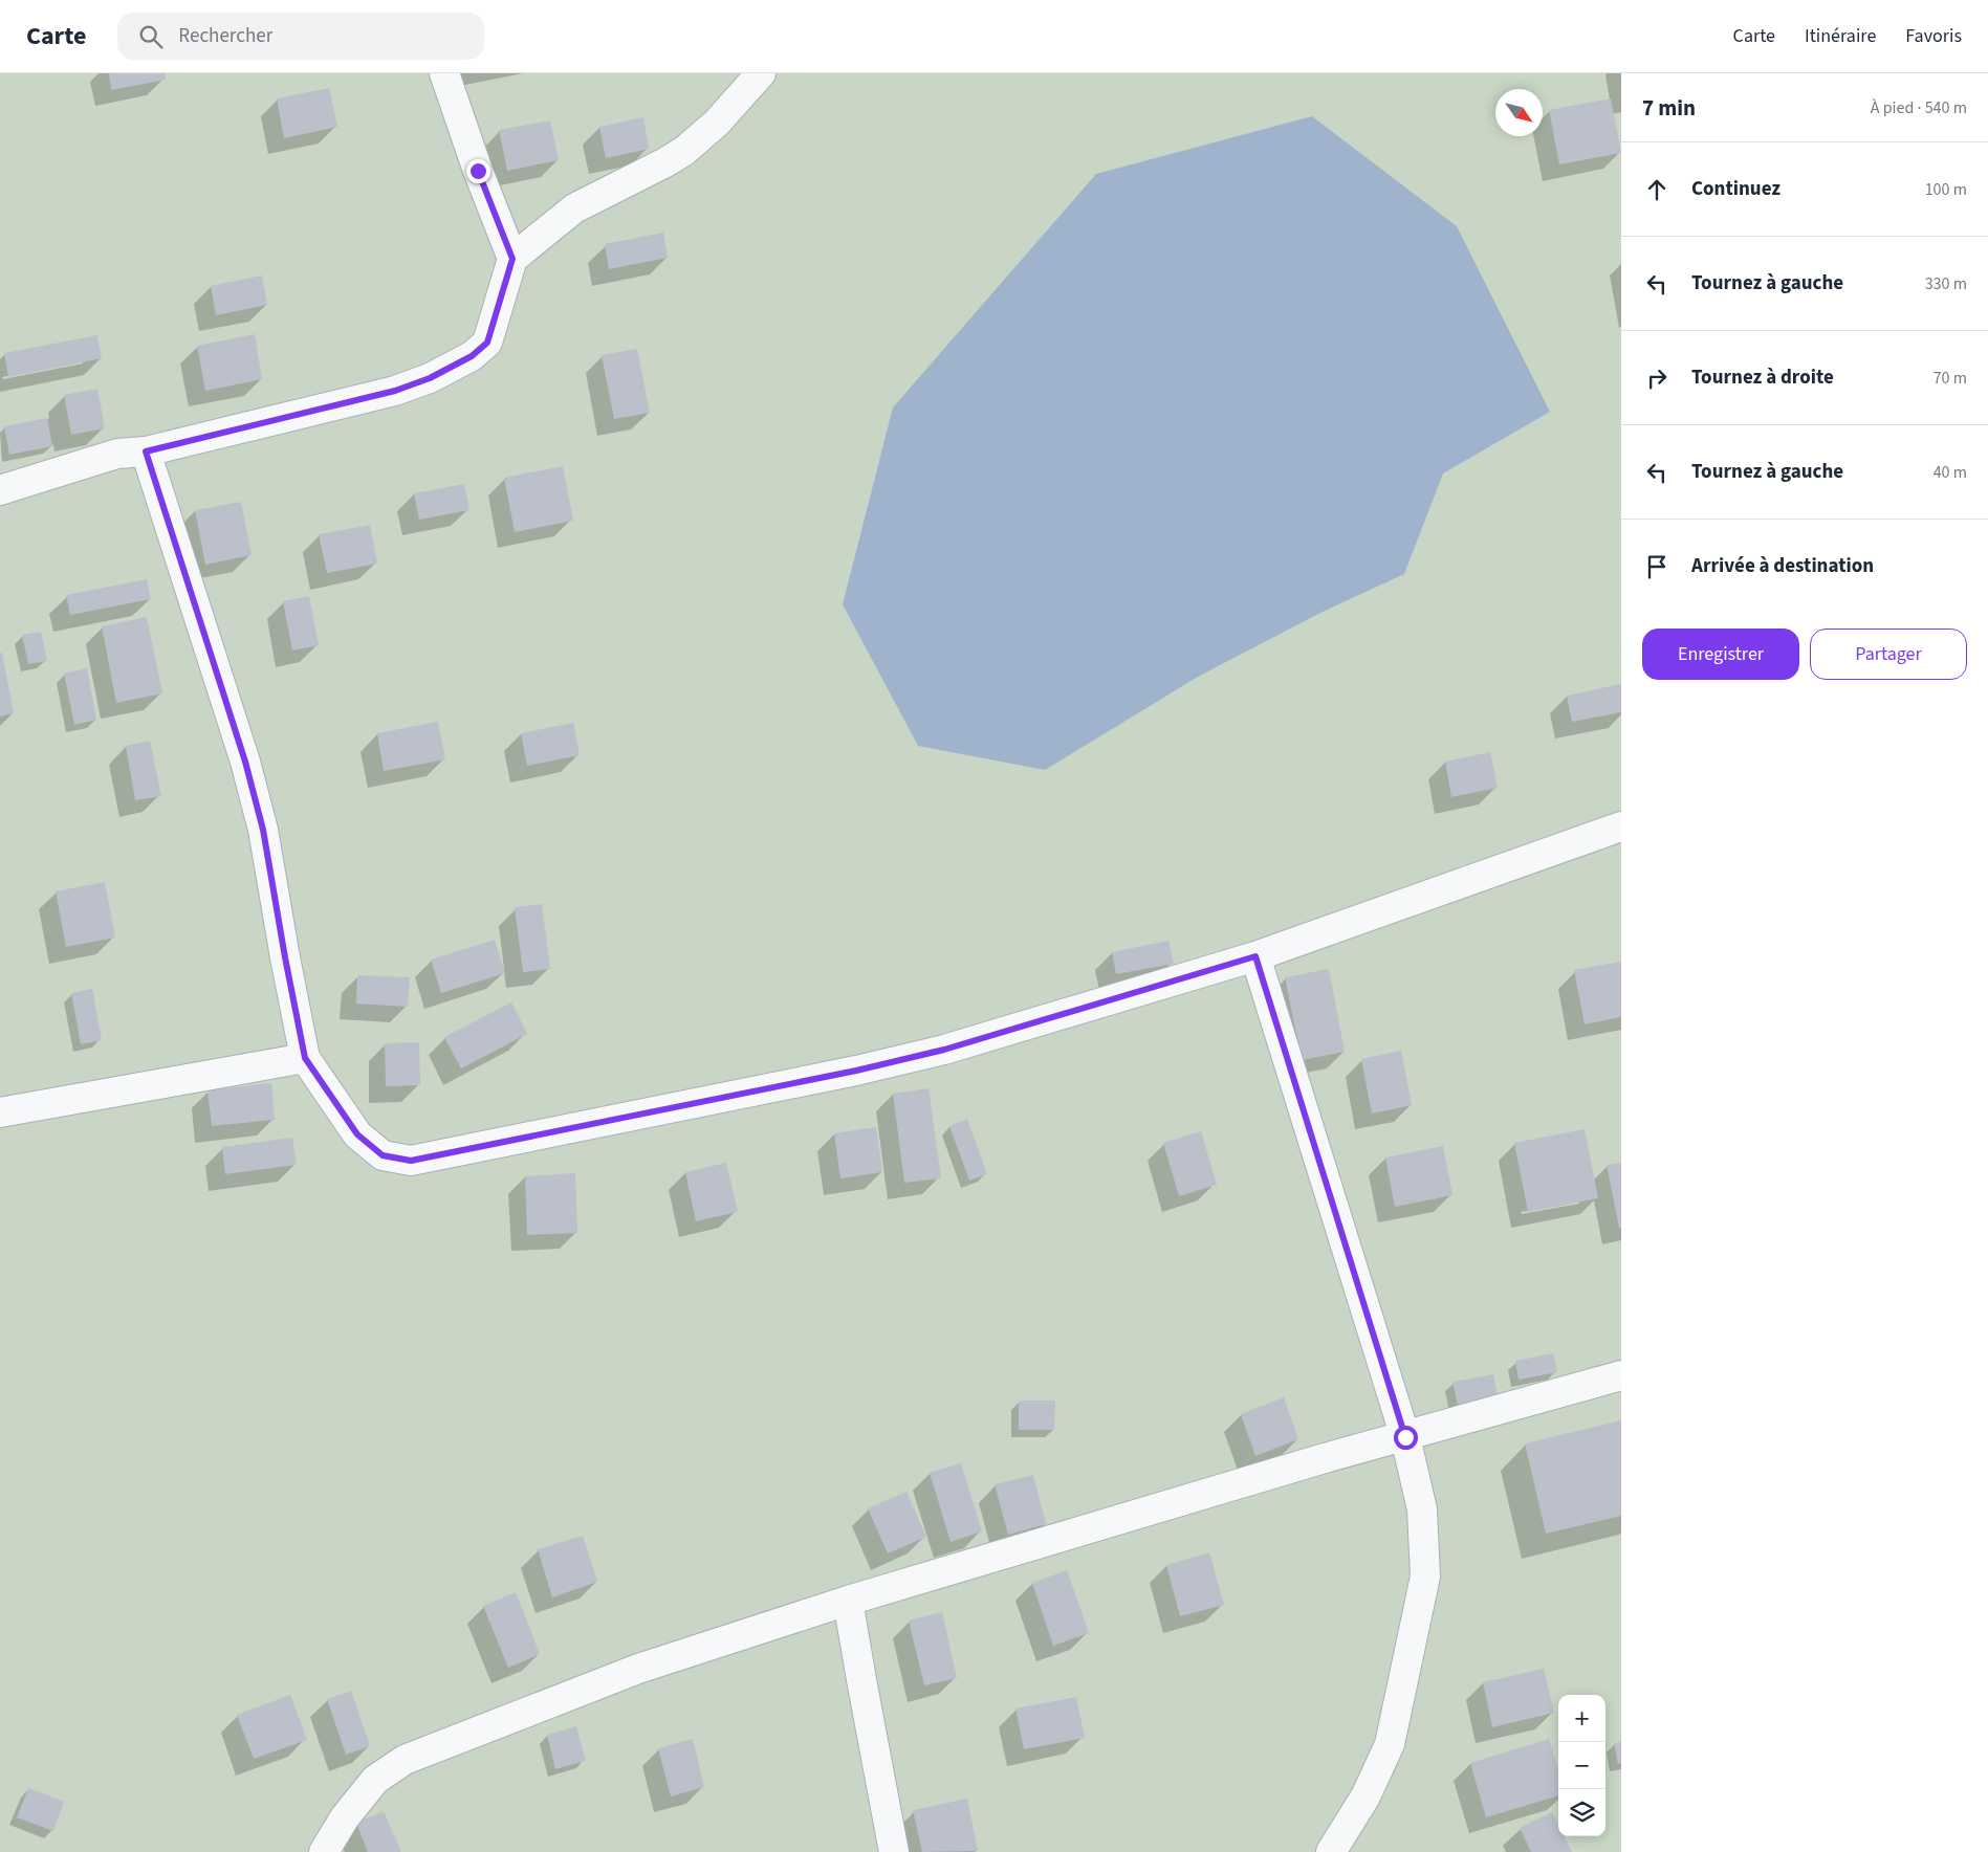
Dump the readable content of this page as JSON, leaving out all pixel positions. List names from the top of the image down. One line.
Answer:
{"north":"bottom right","page":{"header":"Carte","search":"Rechercher","nav":["Carte","Itinéraire","Favoris"],"heading":["7 min","À pied · 540 m"],"list":[["Continuez","100 m"],["Tournez à gauche","330 m"],["Tournez à droite","70 m"],["Tournez à gauche","40 m"],"Arrivée à destination"],"buttons":["Enregistrer","Partager"],"map_buttons":["+","−"]}}
